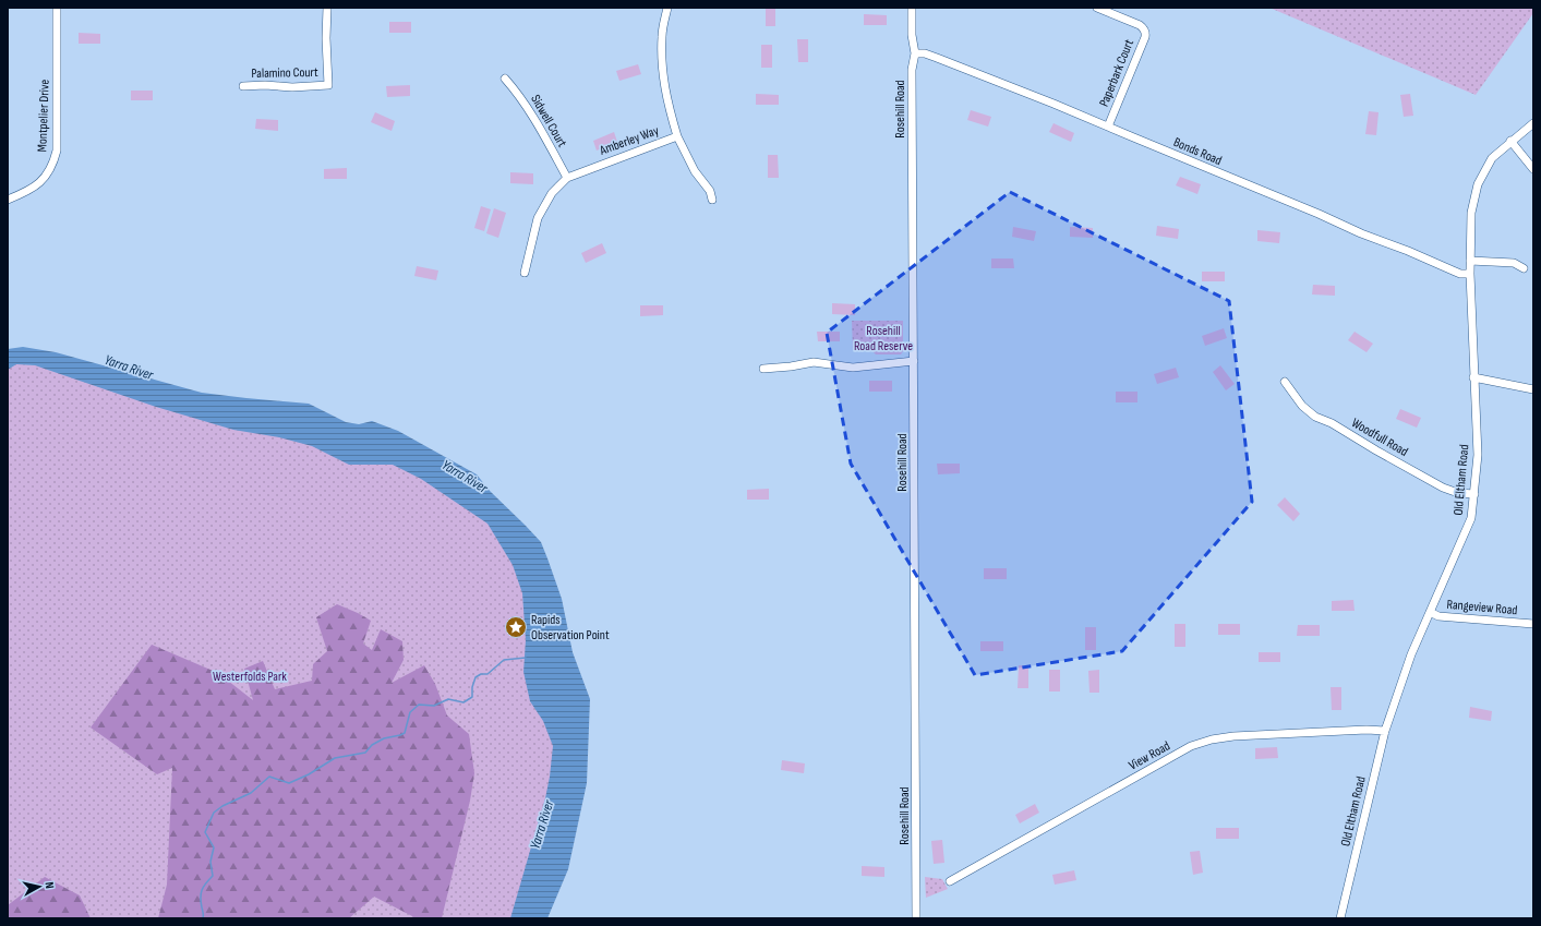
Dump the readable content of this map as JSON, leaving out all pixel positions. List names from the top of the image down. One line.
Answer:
{"streets":{"street":["Palamino Court","Paperbark Court","Rosehill Road","Montpelier Drive","Sidwell Court","Amberley Way","Bonds Road","Woodfull Road","Old Eltham Road","Rangeview Road","View Road"]},"crossings":[["Paperbark Court","Bonds Road"],["Rosehill Road","Bonds Road"],["Sidwell Court","Amberley Way"],["Bonds Road","Old Eltham Road"],["Woodfull Road","Old Eltham Road"],["Old Eltham Road","Rangeview Road"],["Old Eltham Road","View Road"]],"water":["Yarra River"],"parks":["Rosehill Road Reserve","Westerfolds Park"],"places":{"place":["Rapids Observation Point"]},"north":"right"}
